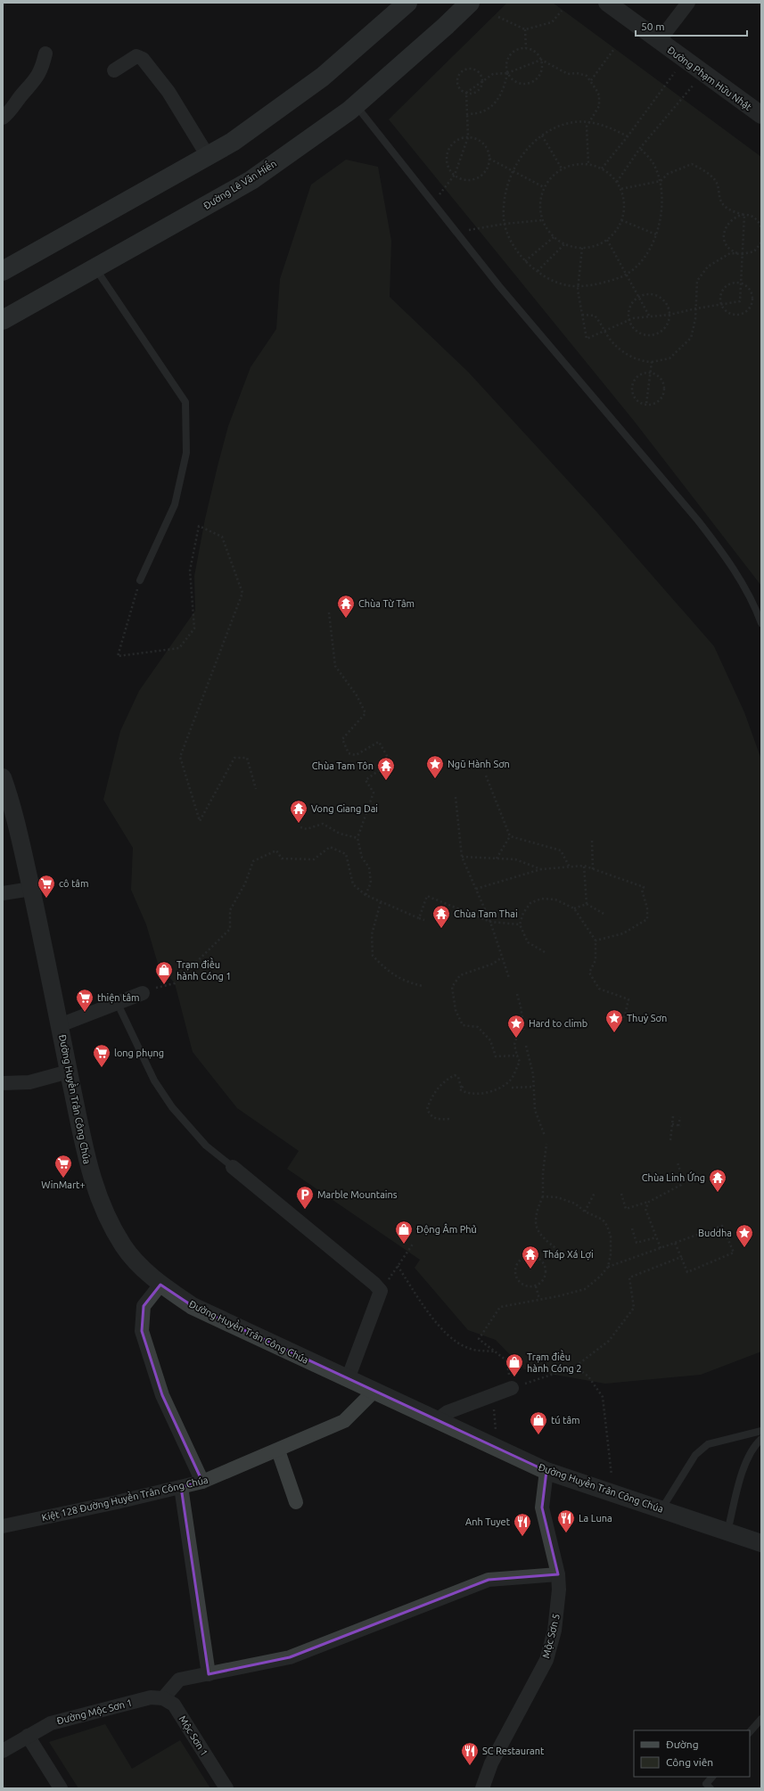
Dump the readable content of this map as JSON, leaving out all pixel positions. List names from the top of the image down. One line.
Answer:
{"streets":{"main road":["Đường Lê Văn Hiến"],"street":["Đường Phạm Hữu Nhật","Đường Huyền Trân Công Chúa","Kiệt 128 Đường Huyền Trân Công Chúa","Mộc Sơn 5","Đường Mộc Sơn 1","Mộc Sơn 1"]},"crossings":[["Đường Huyền Trân Công Chúa","Kiệt 128 Đường Huyền Trân Công Chúa"],["Đường Huyền Trân Công Chúa","Mộc Sơn 5"],["Đường Mộc Sơn 1","Mộc Sơn 1"]],"places":{"temple":["Chùa Từ Tâm","Chùa Tam Tôn","Vong Giang Dai","Chùa Tam Thai","Chùa Linh Ứng","Tháp Xá Lợi"],"place":["Ngũ Hành Sơn","Thuỷ Sơn","Hard to climb","Buddha"],"supermarket":["cô tâm","thiện tâm","long phụng","WinMart+"],"shop":["Trạm điều hành Cóng 1","Động Âm Phủ","Trạm điều hành Cóng 2","tú tâm"],"parking":["Marble Mountains"],"restaurant":["La Luna","Anh Tuyet","SC Restaurant"]},"legend":["Đường","Công viên"],"scale_bar":"50 m"}
